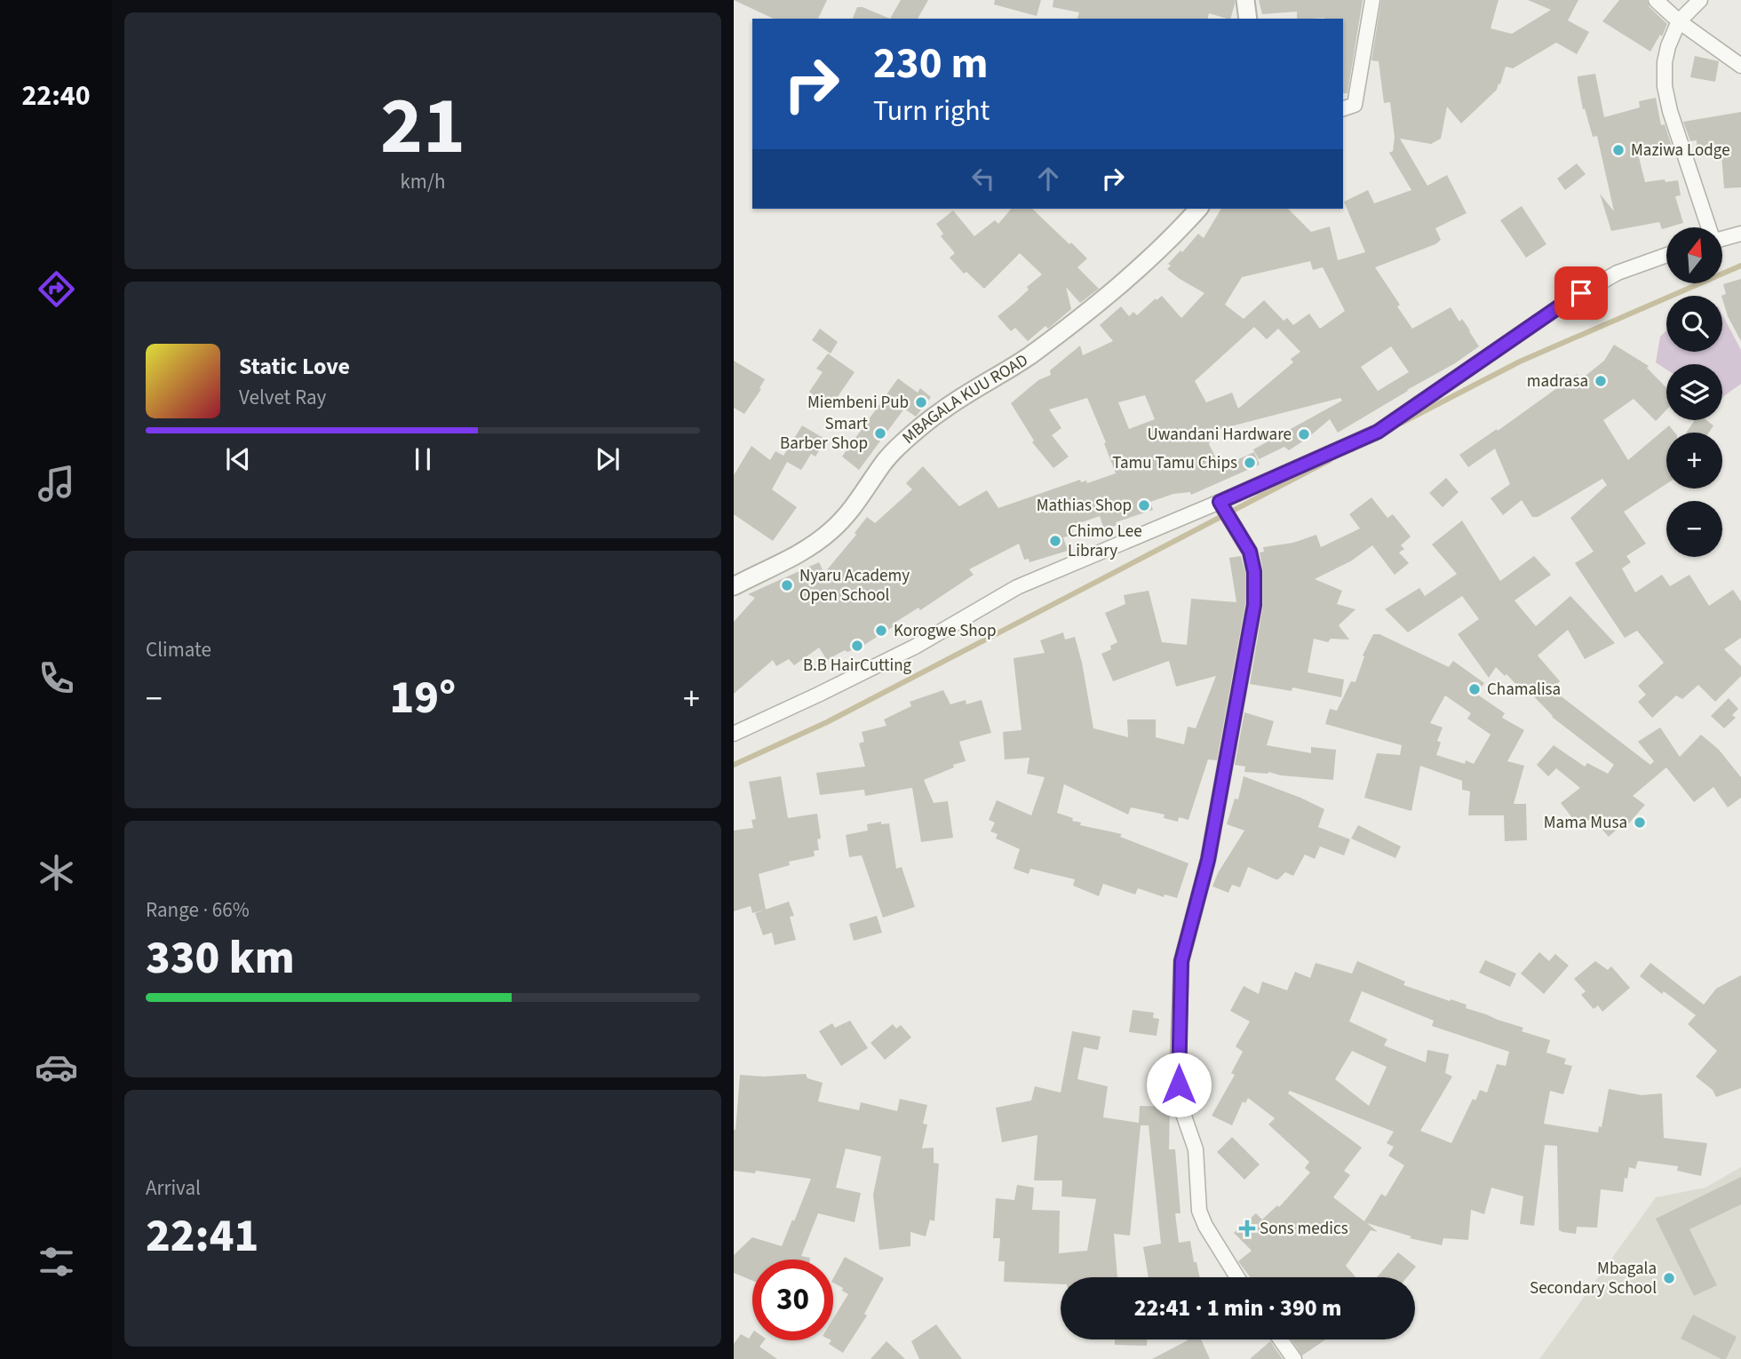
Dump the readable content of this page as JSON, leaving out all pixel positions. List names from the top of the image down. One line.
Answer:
{"streets":{"street":["MBAGALA KUU ROAD"]},"places":{"other":["Maziwa Lodge","madrasa","Miembeni Pub","Smart Barber Shop","Uwandani Hardware","Tamu Tamu Chips","Mathias Shop","Chimo Lee Library","Nyaru Academy Open School","Korogwe Shop","B.B HairCutting","Chamalisa","Mama Musa","Mbagala Secondary School"],"health":["Sons medics"]},"north":"top","page":{"tabs":"22:40","tile":[["21","km/h"],"Climate",["Range · 66%","330 km"],["Arrival","22:41"]],"turn":["230 m","Turn right"],"map_buttons":["+","−"],"song":["Static Love","Velvet Ray"],"heat":["−","19°","+"],"limit":"30","trip":"22:41 · 1 min · 390 m"}}
